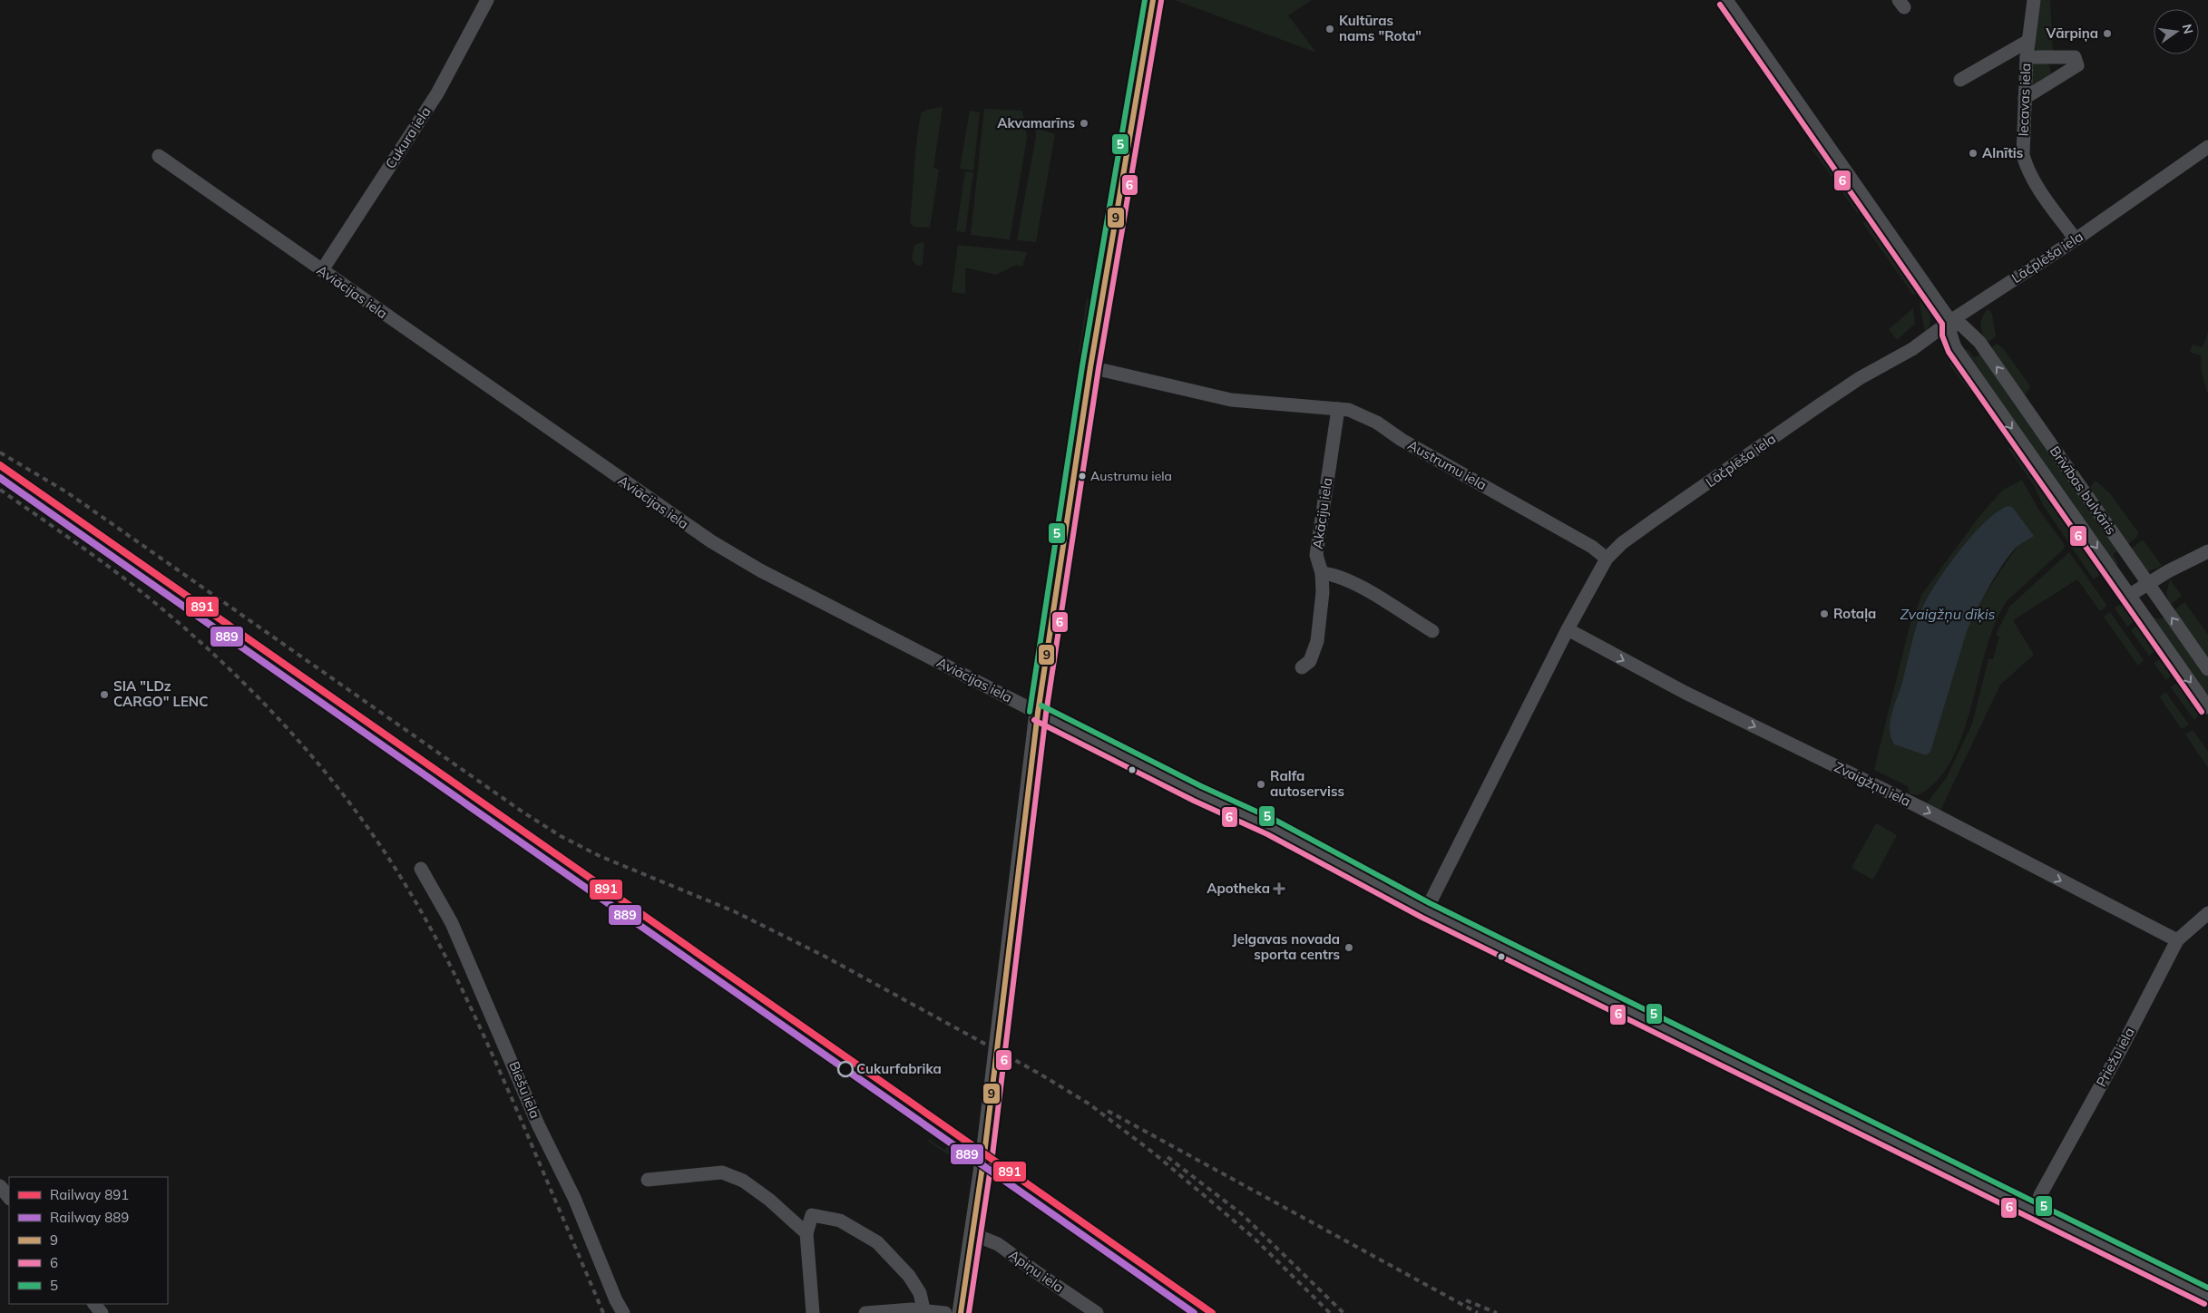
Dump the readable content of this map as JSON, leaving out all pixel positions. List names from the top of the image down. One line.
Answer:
{"streets":{"main road":["Aviācijas iela"],"street":["Iecavas iela","Cukura iela","Lāčplēša iela","Austrumu iela","Brīvības bulvāris","Akāciju iela","Zvaigžņu iela","Priežu iela","Biešu iela","Apiņu iela"]},"crossings":[["Iecavas iela","Lāčplēša iela"],["Cukura iela","Aviācijas iela"],["Lāčplēša iela","Aviācijas iela"],["Lāčplēša iela","Austrumu iela"],["Lāčplēša iela","Brīvības bulvāris"],["Lāčplēša iela","Zvaigžņu iela"],["Aviācijas iela","Priežu iela"],["Austrumu iela","Akāciju iela"],["Zvaigžņu iela","Priežu iela"]],"one_way":["Zvaigžņu iela"],"water":["Zvaigžņu dīķis"],"places":{"other":["Kultūras nams \"Rota\"","Vārpiņa","Akvamarīns","Alnītis","Austrumu iela","Rotaļa","SIA \"LDz CARGO\" LENC","Ralfa autoserviss","Jelgavas novada sporta centrs","Cukurfabrika"],"health":["Apotheka"]},"lines":["transit line 9","transit line 5","transit line 6","rail line 891","rail line 889"],"legend":["Railway 891","Railway 889","9","6","5"],"north":"right"}
